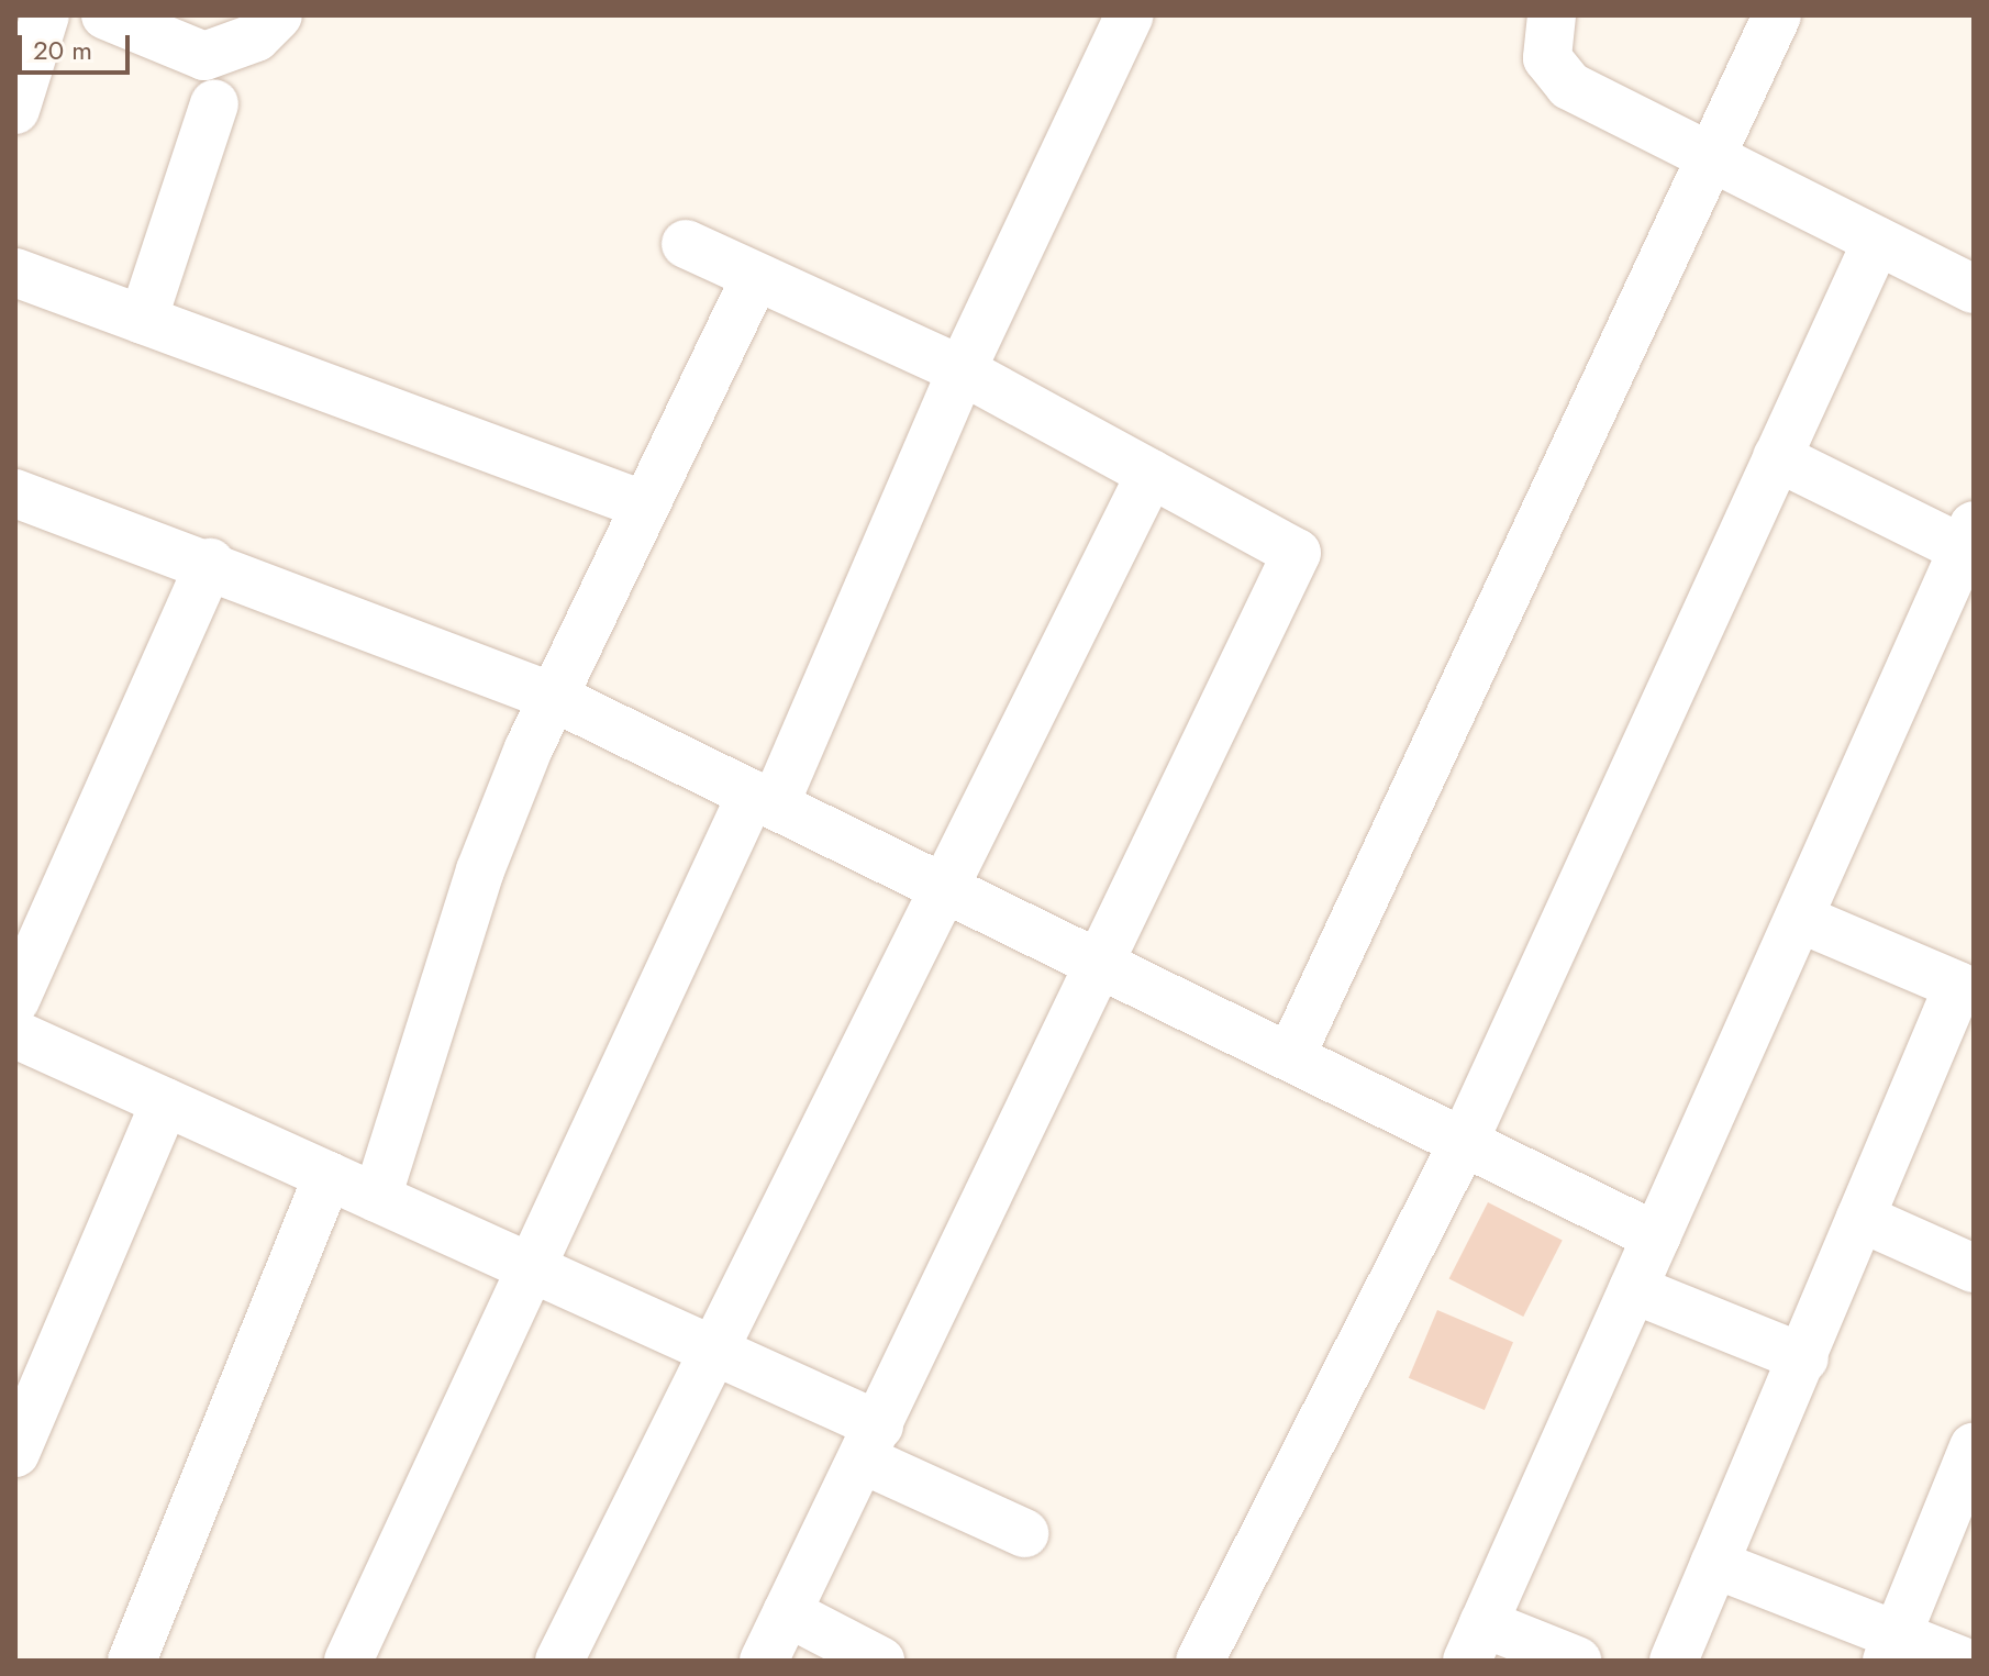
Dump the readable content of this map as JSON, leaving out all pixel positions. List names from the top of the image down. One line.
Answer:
{"scale_bar":"20 m"}
